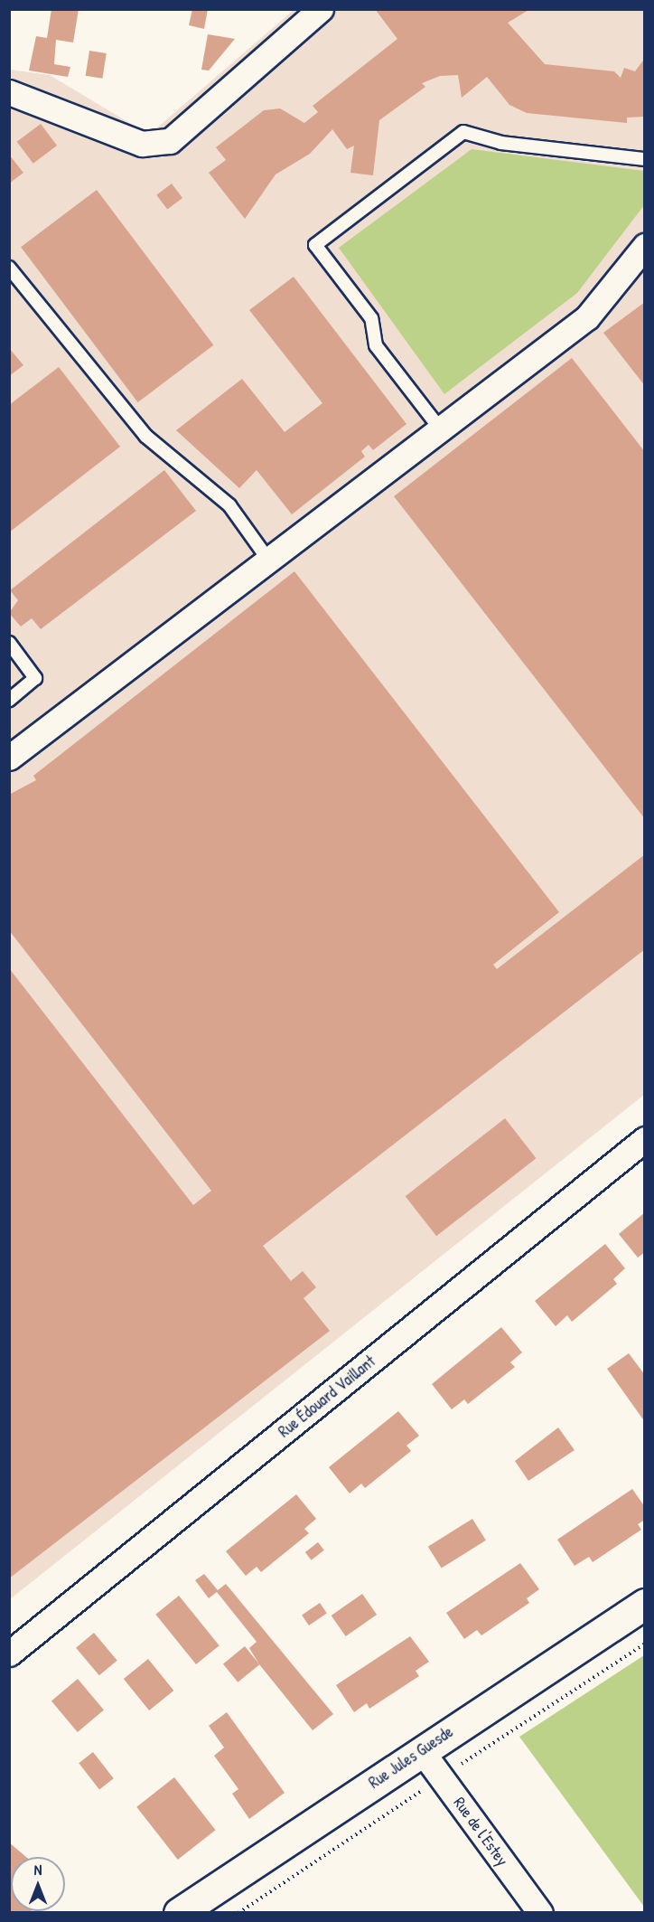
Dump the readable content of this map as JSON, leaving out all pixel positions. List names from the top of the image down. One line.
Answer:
{"streets":{"street":["Rue Édouard Vaillant","Rue Jules Guesde","Rue de l'Estey"]},"crossings":[["Rue Jules Guesde","Rue de l'Estey"]],"north":"top"}
